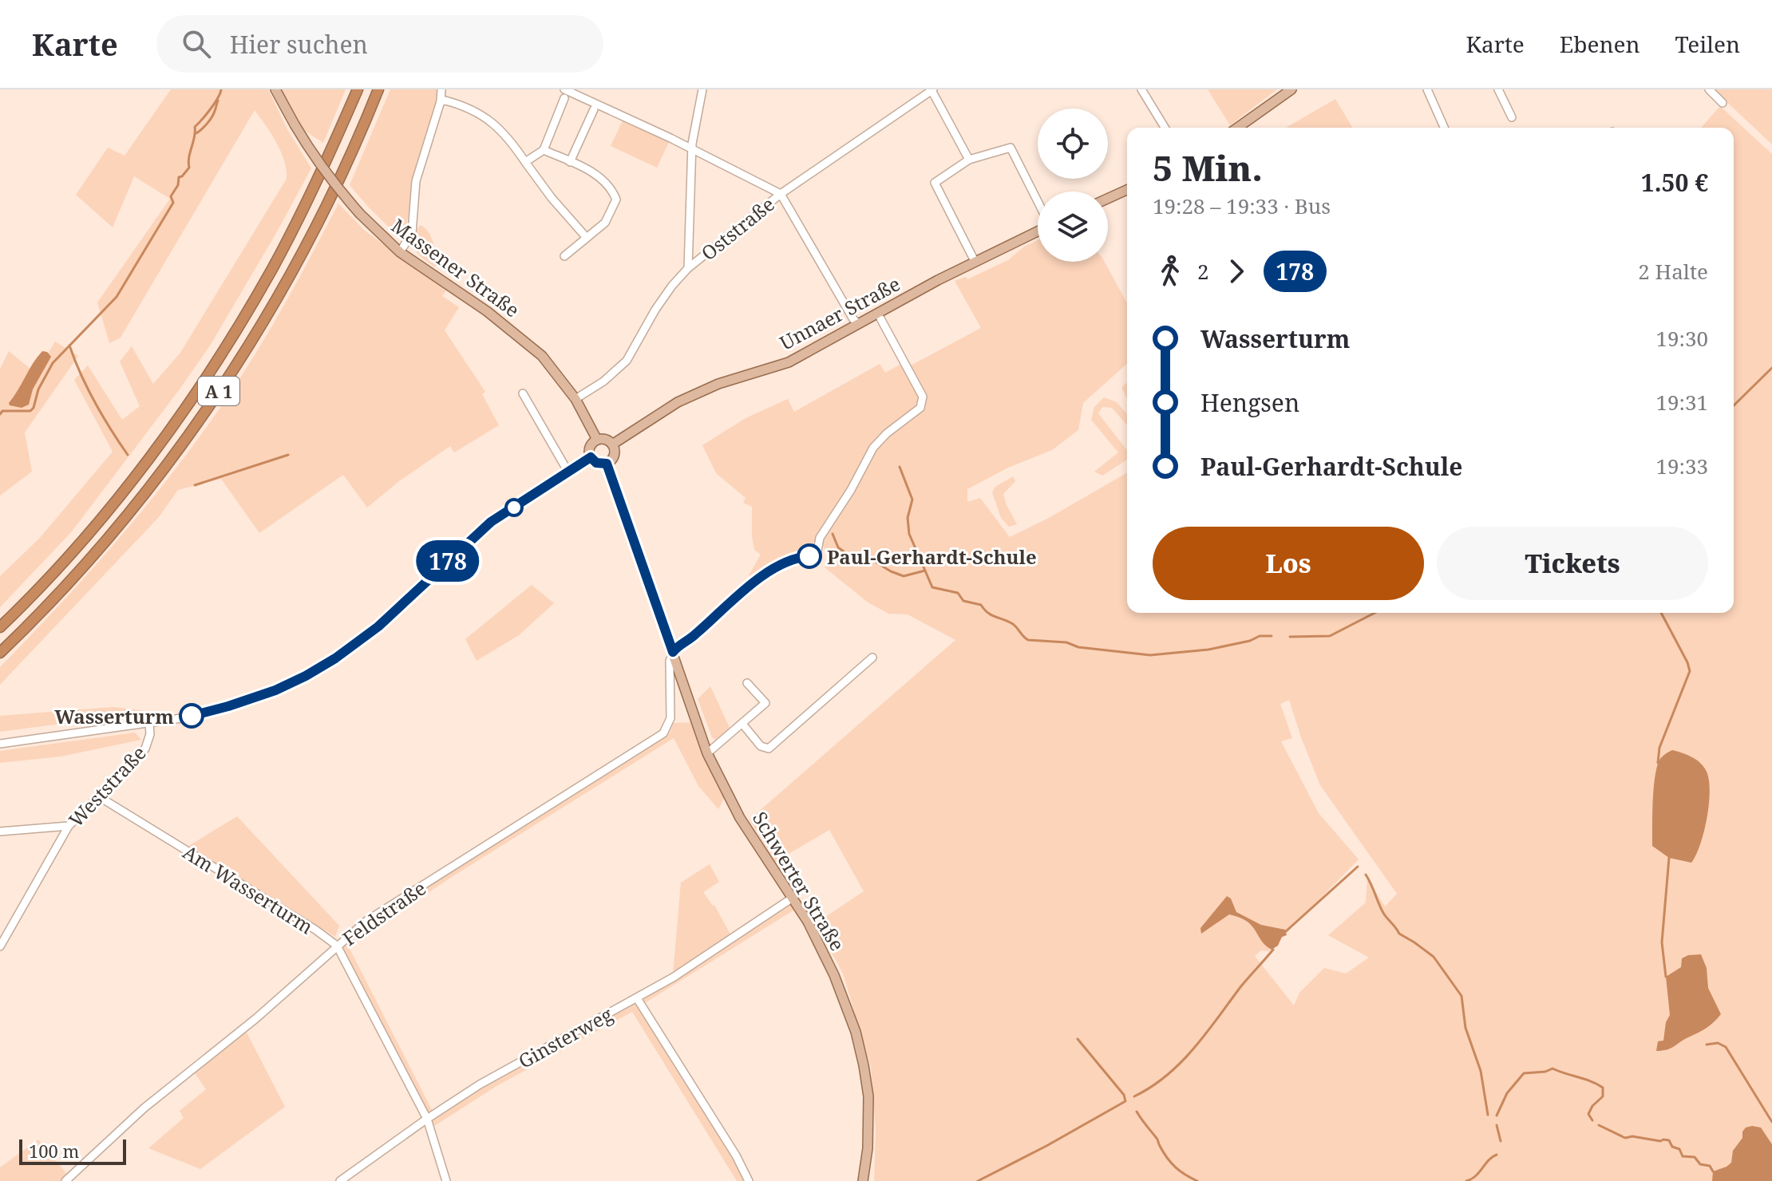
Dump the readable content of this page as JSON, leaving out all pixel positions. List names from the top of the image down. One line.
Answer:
{"streets":{"highway":["A 1"],"main road":["Massener Straße","Unnaer Straße","Schwerter Straße"],"street":["Oststraße","Weststraße","Am Wasserturm","Feldstraße","Ginsterweg"]},"crossings":[["Oststraße","Massener Straße"],["Massener Straße","Unnaer Straße"],["Massener Straße","Schwerter Straße"],["Unnaer Straße","Schwerter Straße"],["Weststraße","Am Wasserturm"],["Schwerter Straße","Feldstraße"],["Schwerter Straße","Ginsterweg"],["Am Wasserturm","Feldstraße"],["Am Wasserturm","Ginsterweg"]],"places":["Paul-Gerhardt-Schule","Wasserturm"],"lines":["bus line 178"],"scale_bar":"100 m","page":{"header":"Karte","search":"Hier suchen","nav":["Karte","Ebenen","Teilen"],"on_map":"178","heading":["5 Min.","19:28 – 19:33 · Bus","1.50 €"],"legs":["2","178","2 Halte"],"list":[{"name":"Wasserturm","value":"19:30"},{"name":"Hengsen","value":"19:31"},{"name":"Paul-Gerhardt-Schule","value":"19:33"}],"buttons":["Los","Tickets"],"scale":"100 m"}}
